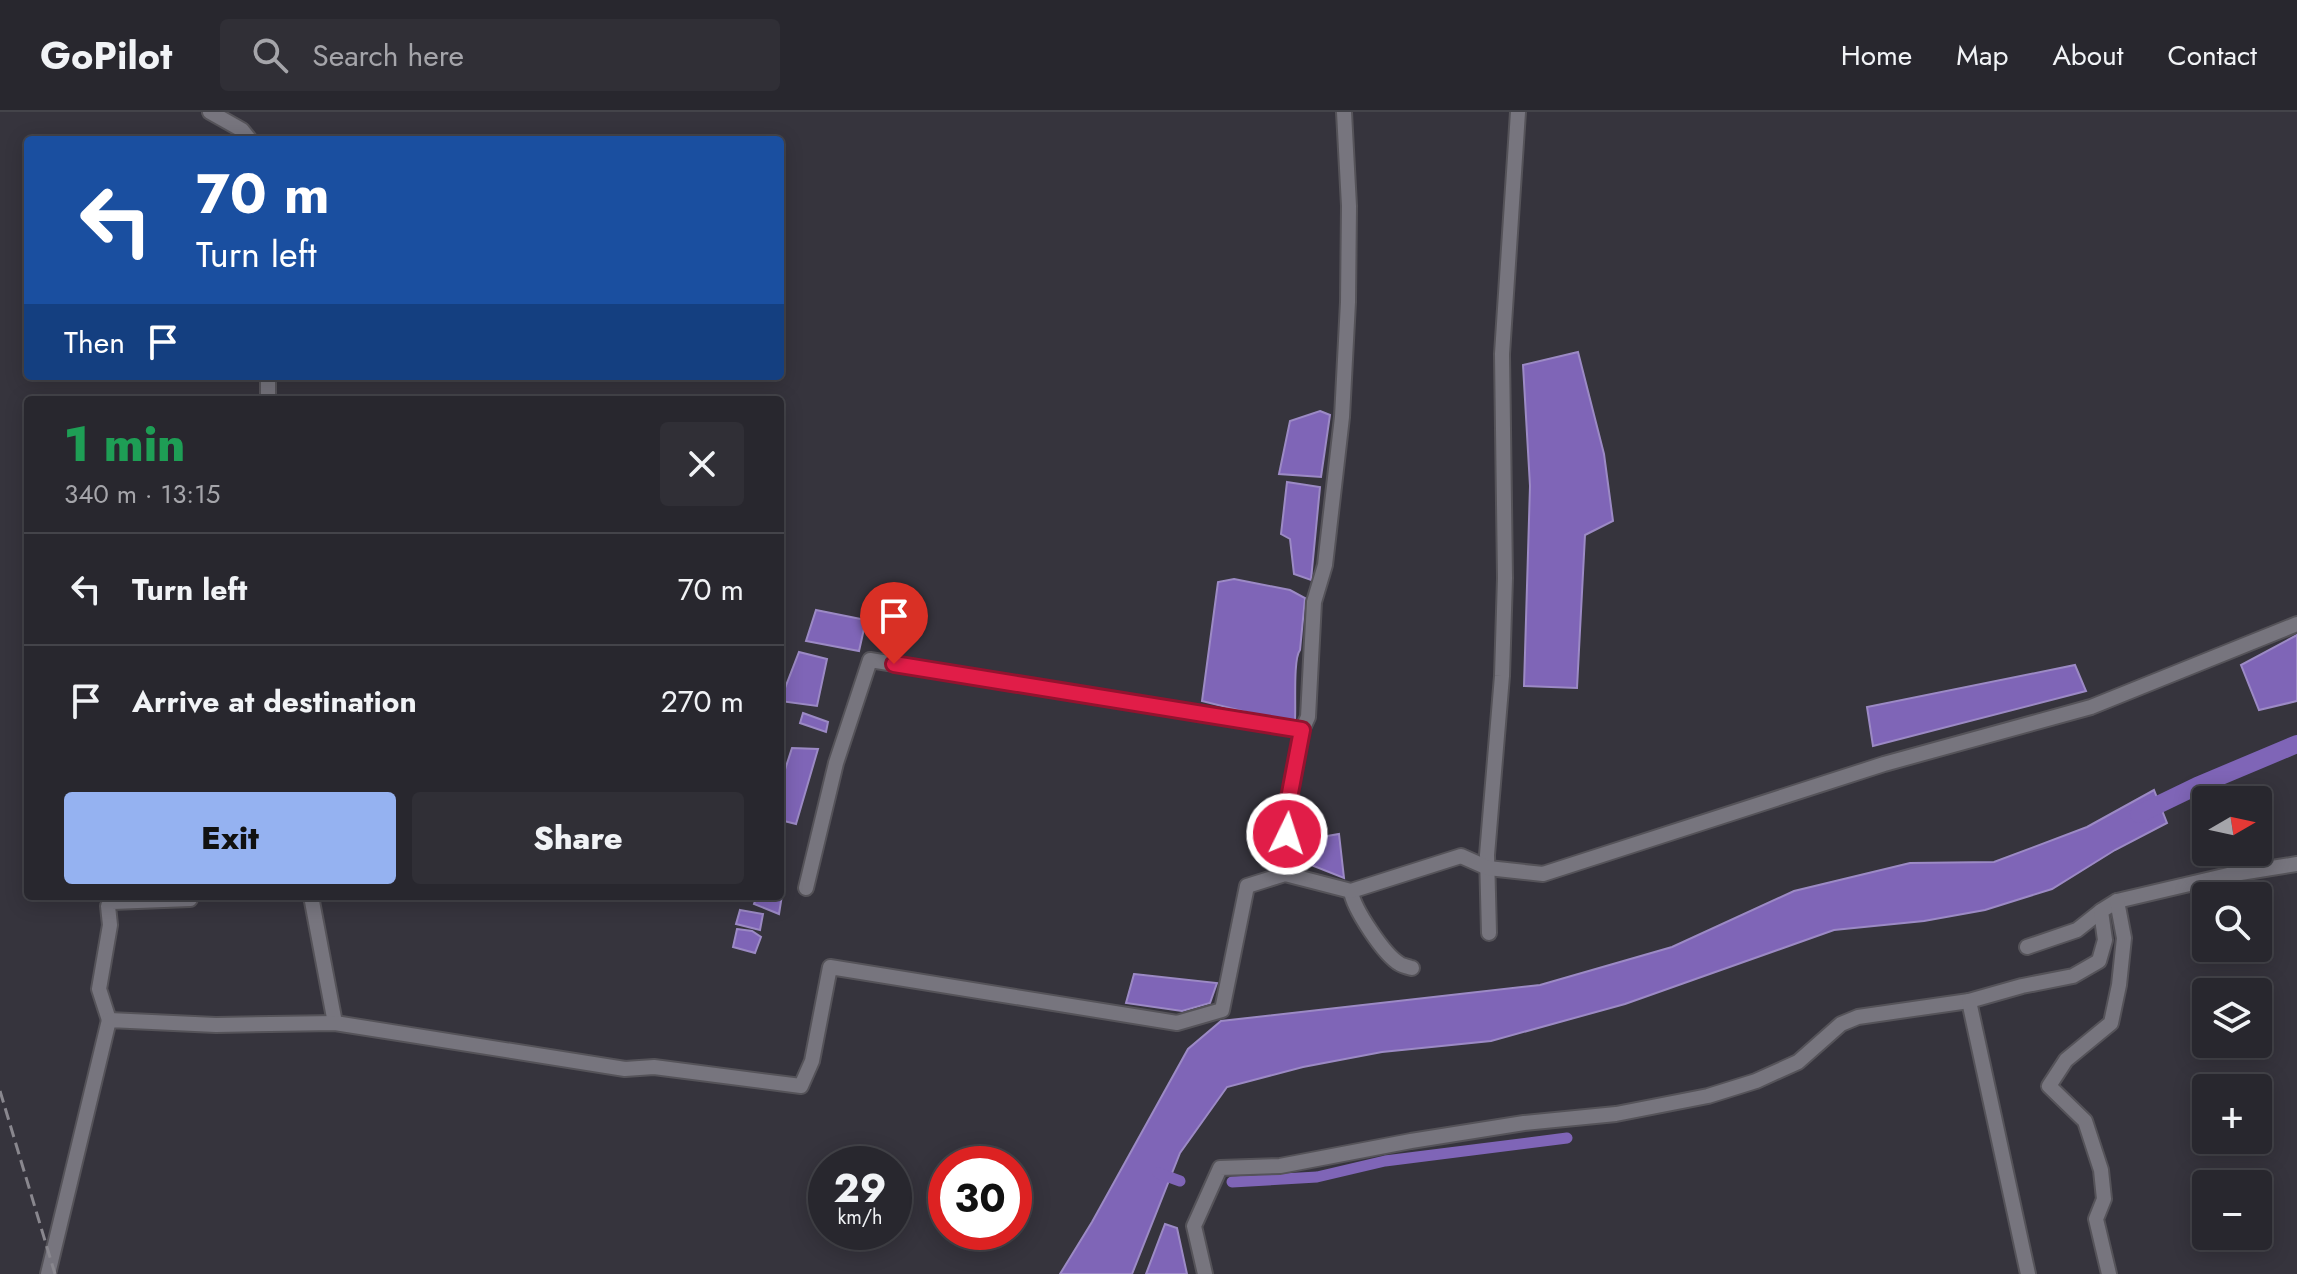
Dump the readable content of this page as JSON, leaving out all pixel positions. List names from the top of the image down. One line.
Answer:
{"north":"right","page":{"header":"GoPilot","search":"Search here","nav":["Home","Map","About","Contact"],"turn":["70 m","Turn left"],"then":"Then","heading":["1 min","340 m · 13:15"],"list":[{"name":"Turn left","value":"70 m"},{"name":"Arrive at destination","value":"270 m"}],"buttons":["Exit","Share"],"map_buttons":["+","−"],"speed":"29 km/h","limit":"30"}}
